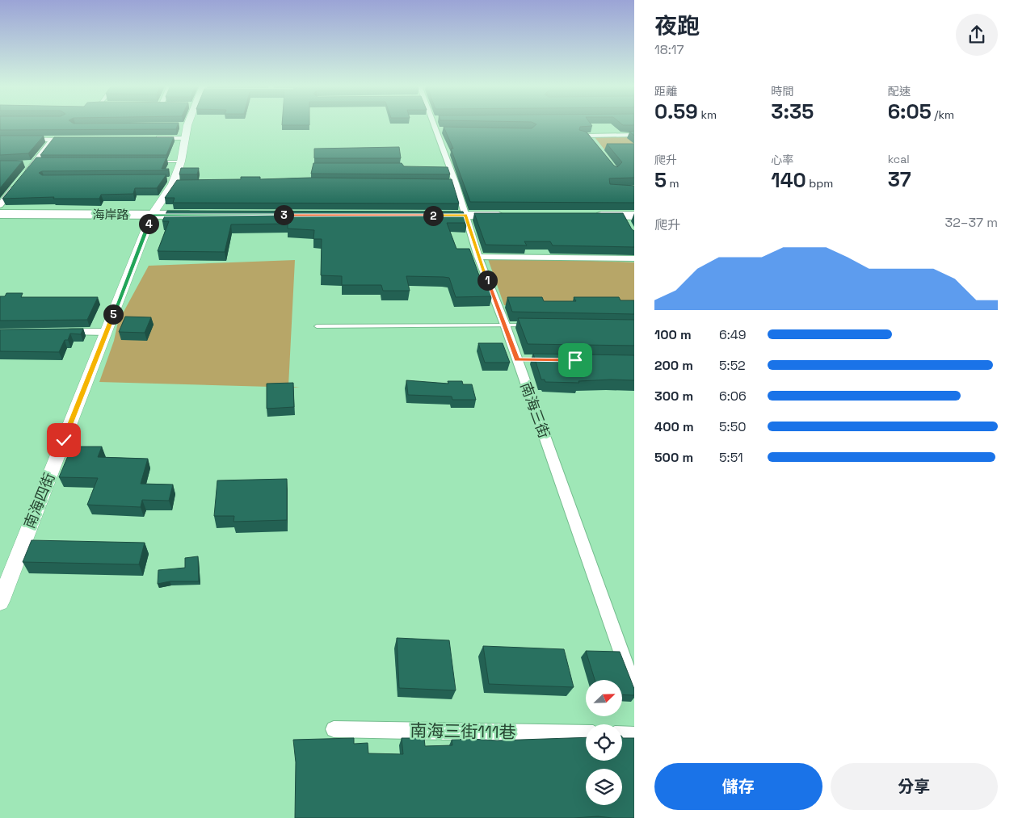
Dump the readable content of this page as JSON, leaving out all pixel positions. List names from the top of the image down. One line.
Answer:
{"streets":{"main road":["海岸路"],"street":["南海三街","南海四街","南海三街111巷"]},"crossings":[["海岸路","南海四街"]],"north":"top right","page":{"heading":["夜跑","18:17"],"stats":[["距離","0.59 km"],["時間","3:35"],["配速","6:05 /km"],["爬升","5 m"],["心率","140 bpm"],["kcal","37"]],"pins":["3","2","4","1","5"],"chart":["爬升","32–37 m"],"list":[{"name":"100 m","note":"6:49"},{"name":"200 m","note":"5:52"},{"name":"300 m","note":"6:06"},{"name":"400 m","note":"5:50"},{"name":"500 m","note":"5:51"}],"buttons":["儲存","分享"]}}
